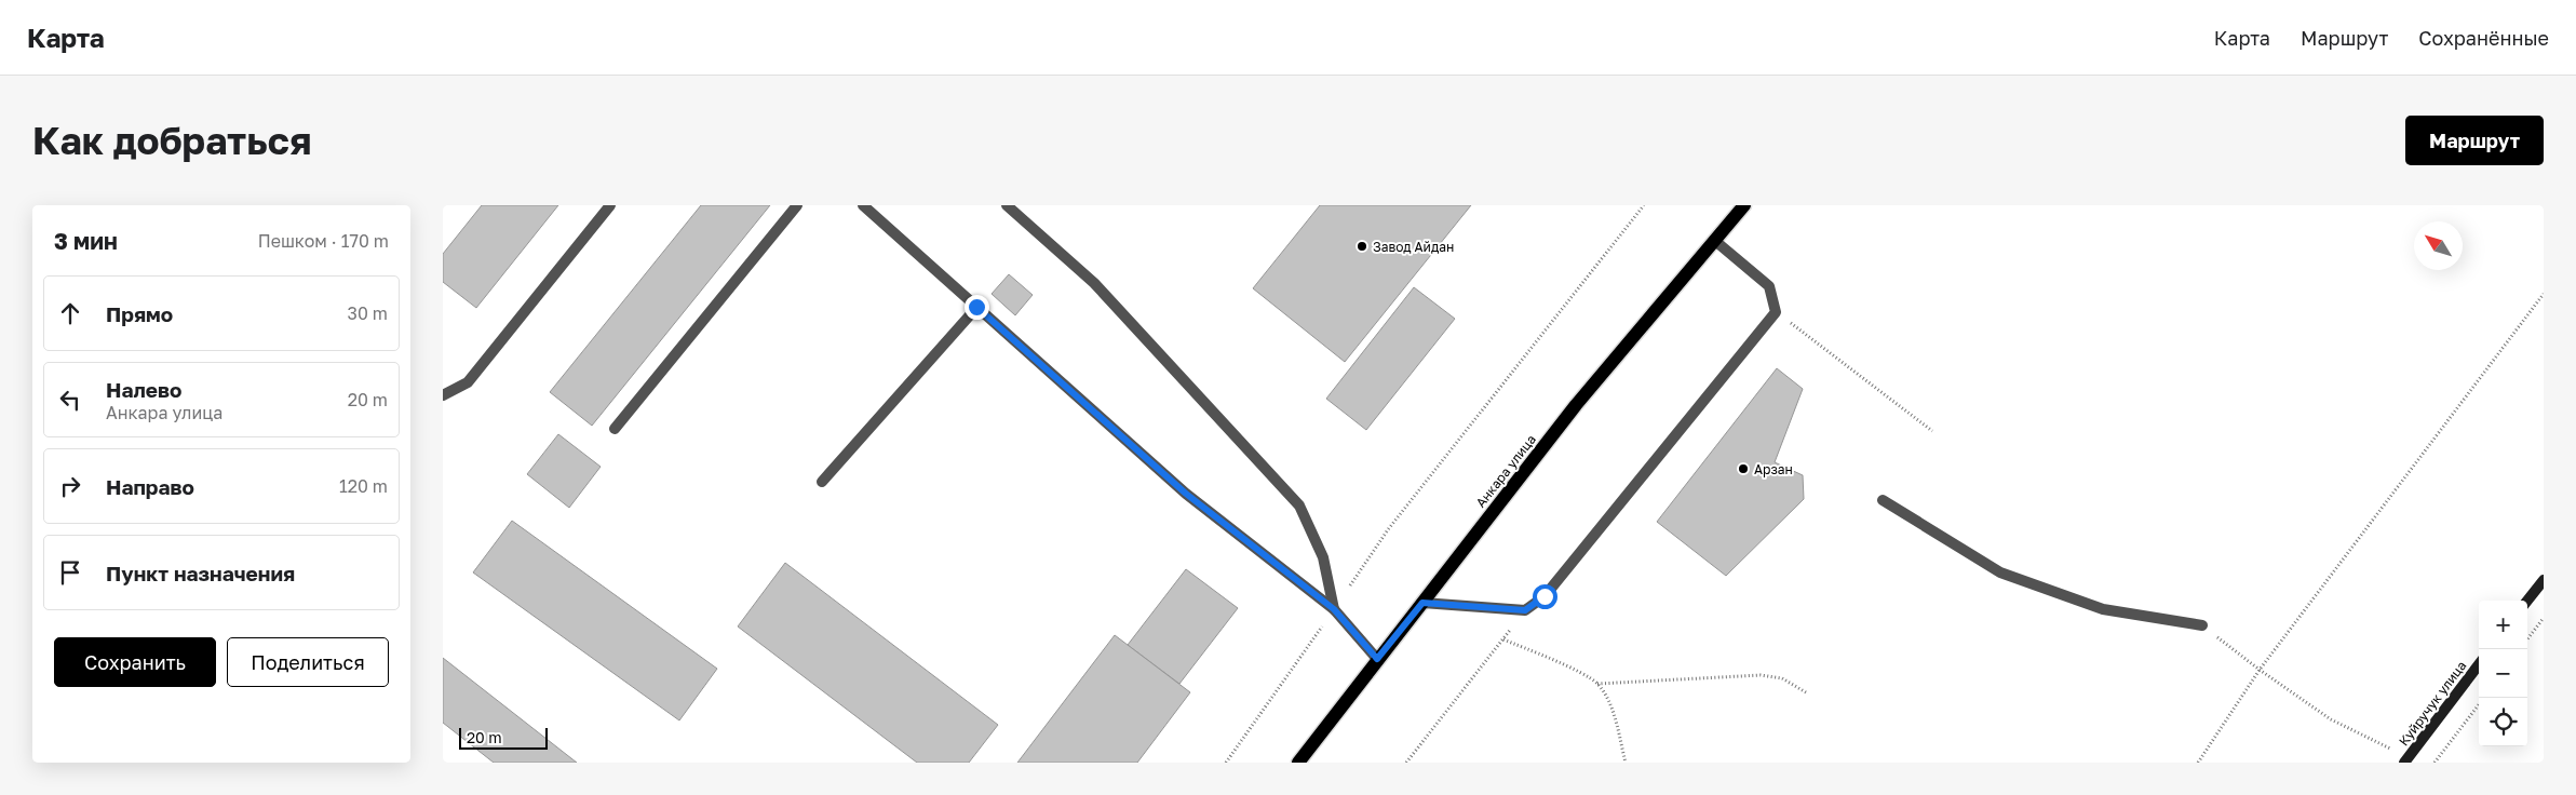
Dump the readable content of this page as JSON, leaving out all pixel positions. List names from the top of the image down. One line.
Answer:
{"streets":{"main road":["Анкара улица"],"street":["Куйручук улица"]},"places":["Завод Айдан","Арзан"],"scale_bar":"20 m","north":"top left","page":{"header":"Карта","nav":["Карта","Маршрут","Сохранённые"],"buttons":["Маршрут",["Сохранить","Поделиться"]],"title":"Как добраться","heading":["3 мин","Пешком · 170 m"],"list":[["Прямо","30 m"],["Налево","Анкара улица","20 m"],["Направо","120 m"],"Пункт назначения"],"map_buttons":["+","−"],"scale":"20 m"}}
